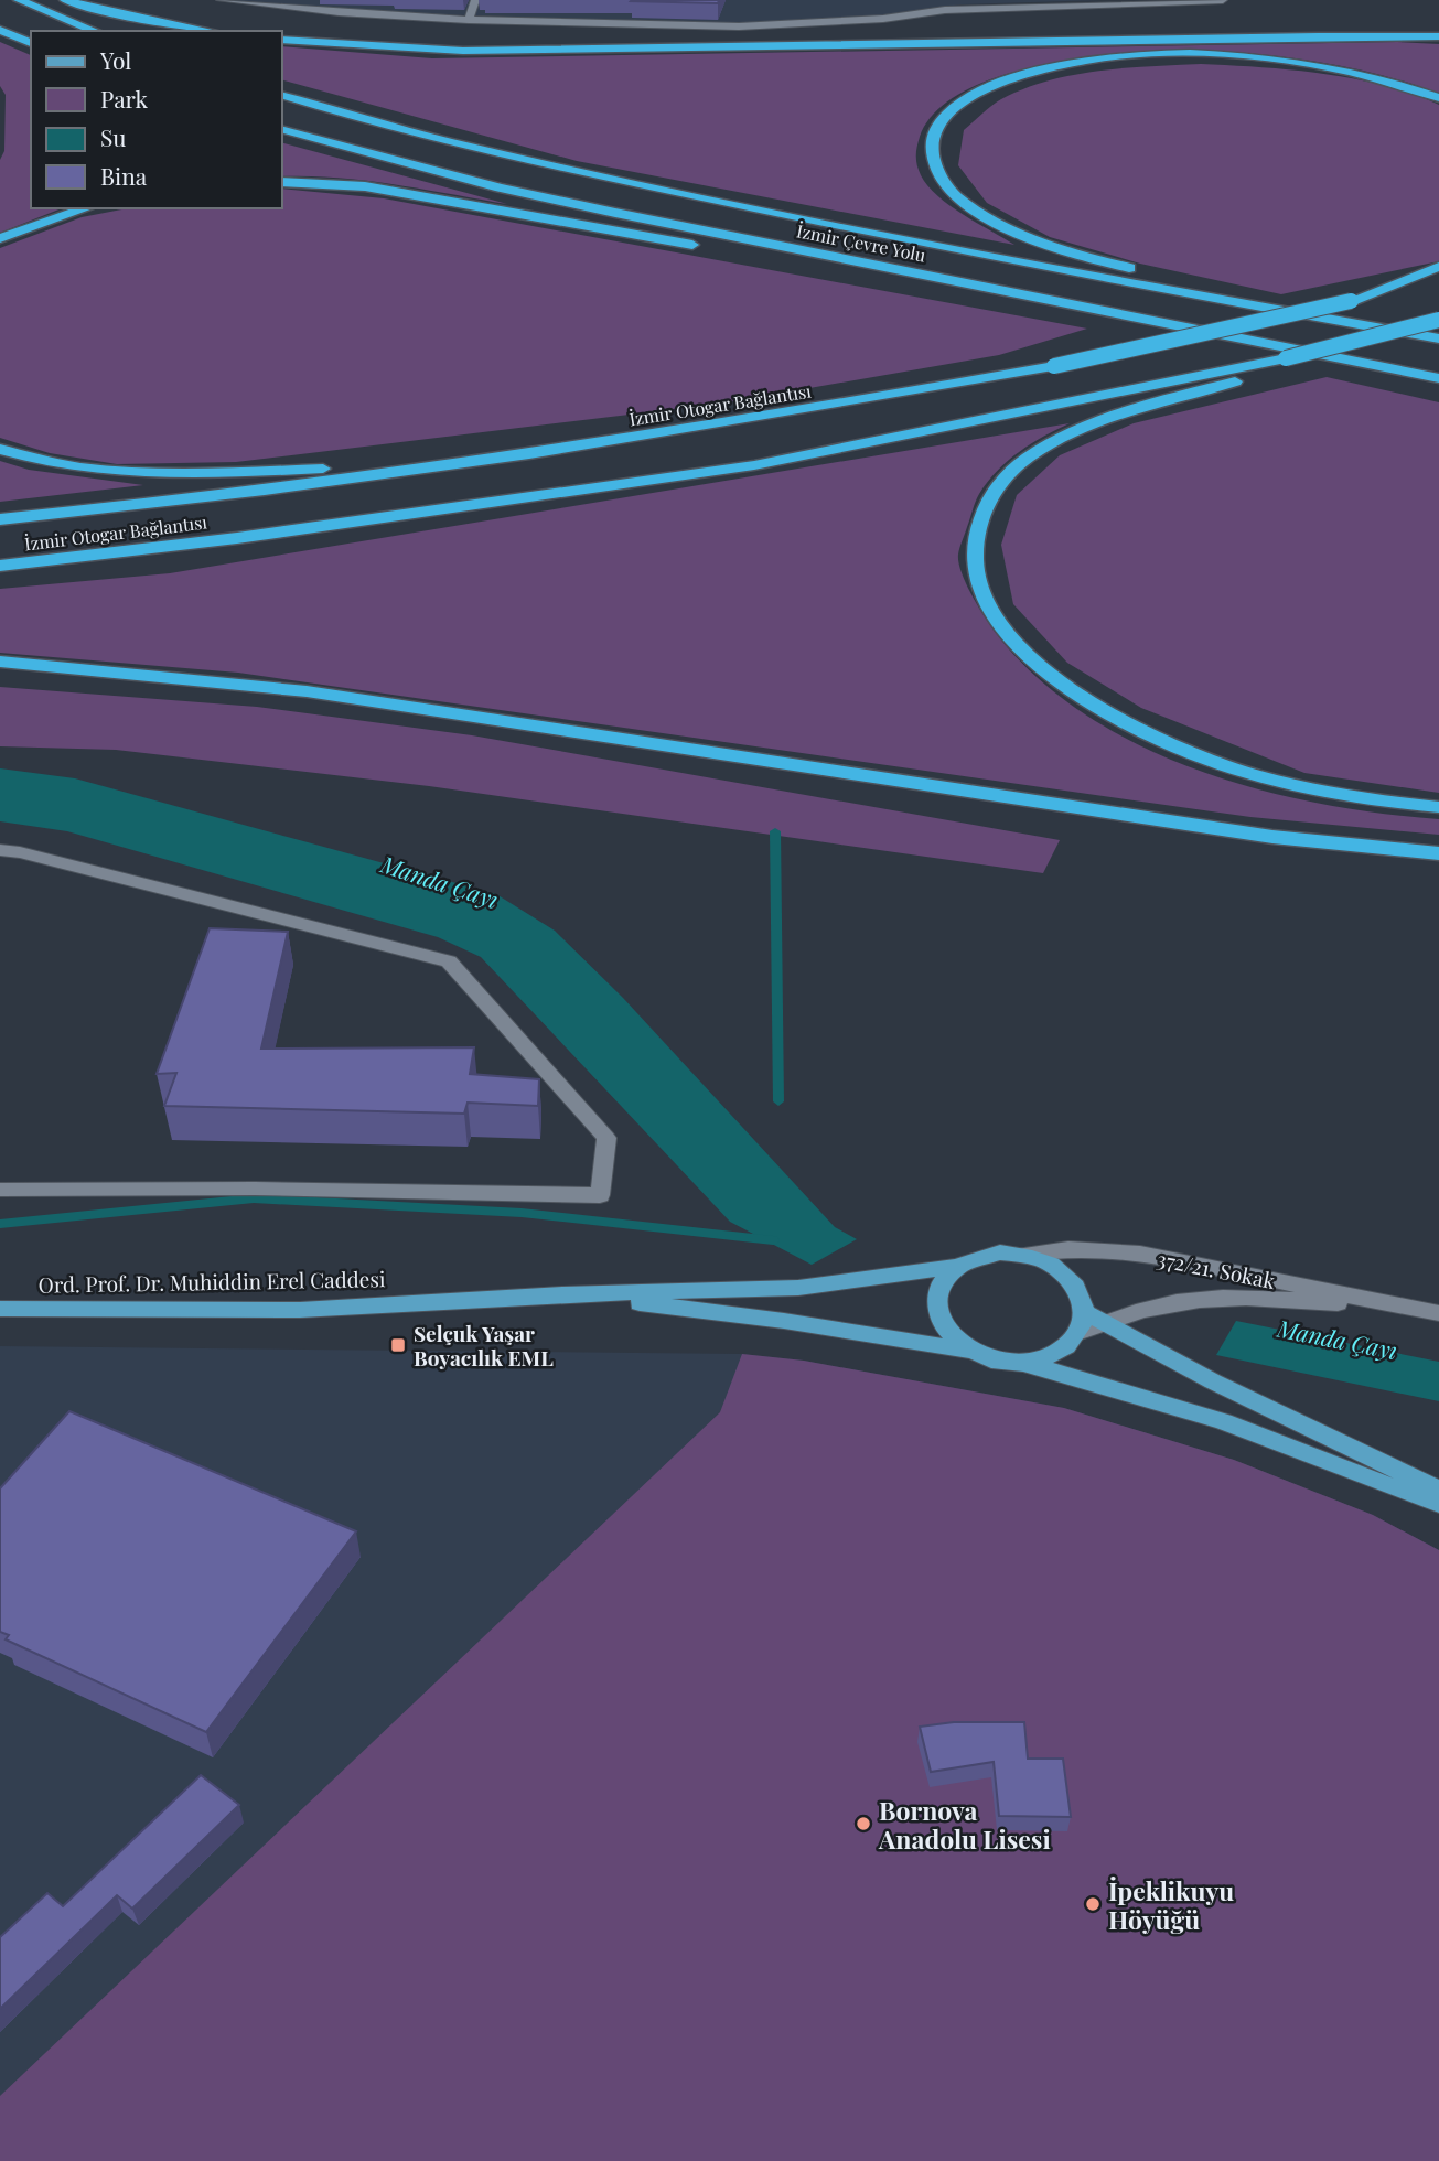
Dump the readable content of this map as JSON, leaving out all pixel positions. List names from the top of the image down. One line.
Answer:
{"streets":{"highway":["İzmir Çevre Yolu","İzmir Otogar Bağlantısı"],"main road":["Ord. Prof. Dr. Muhiddin Erel Caddesi"],"street":["372/21. Sokak"]},"crossings":[["372/21. Sokak","Ord. Prof. Dr. Muhiddin Erel Caddesi"]],"water":["Manda Çayı"],"places":{"transit":["Selçuk Yaşar Boyacılık EML"],"other":["Bornova Anadolu Lisesi","İpeklikuyu Höyüğü"]},"legend":["Yol","Park","Su","Bina"]}
